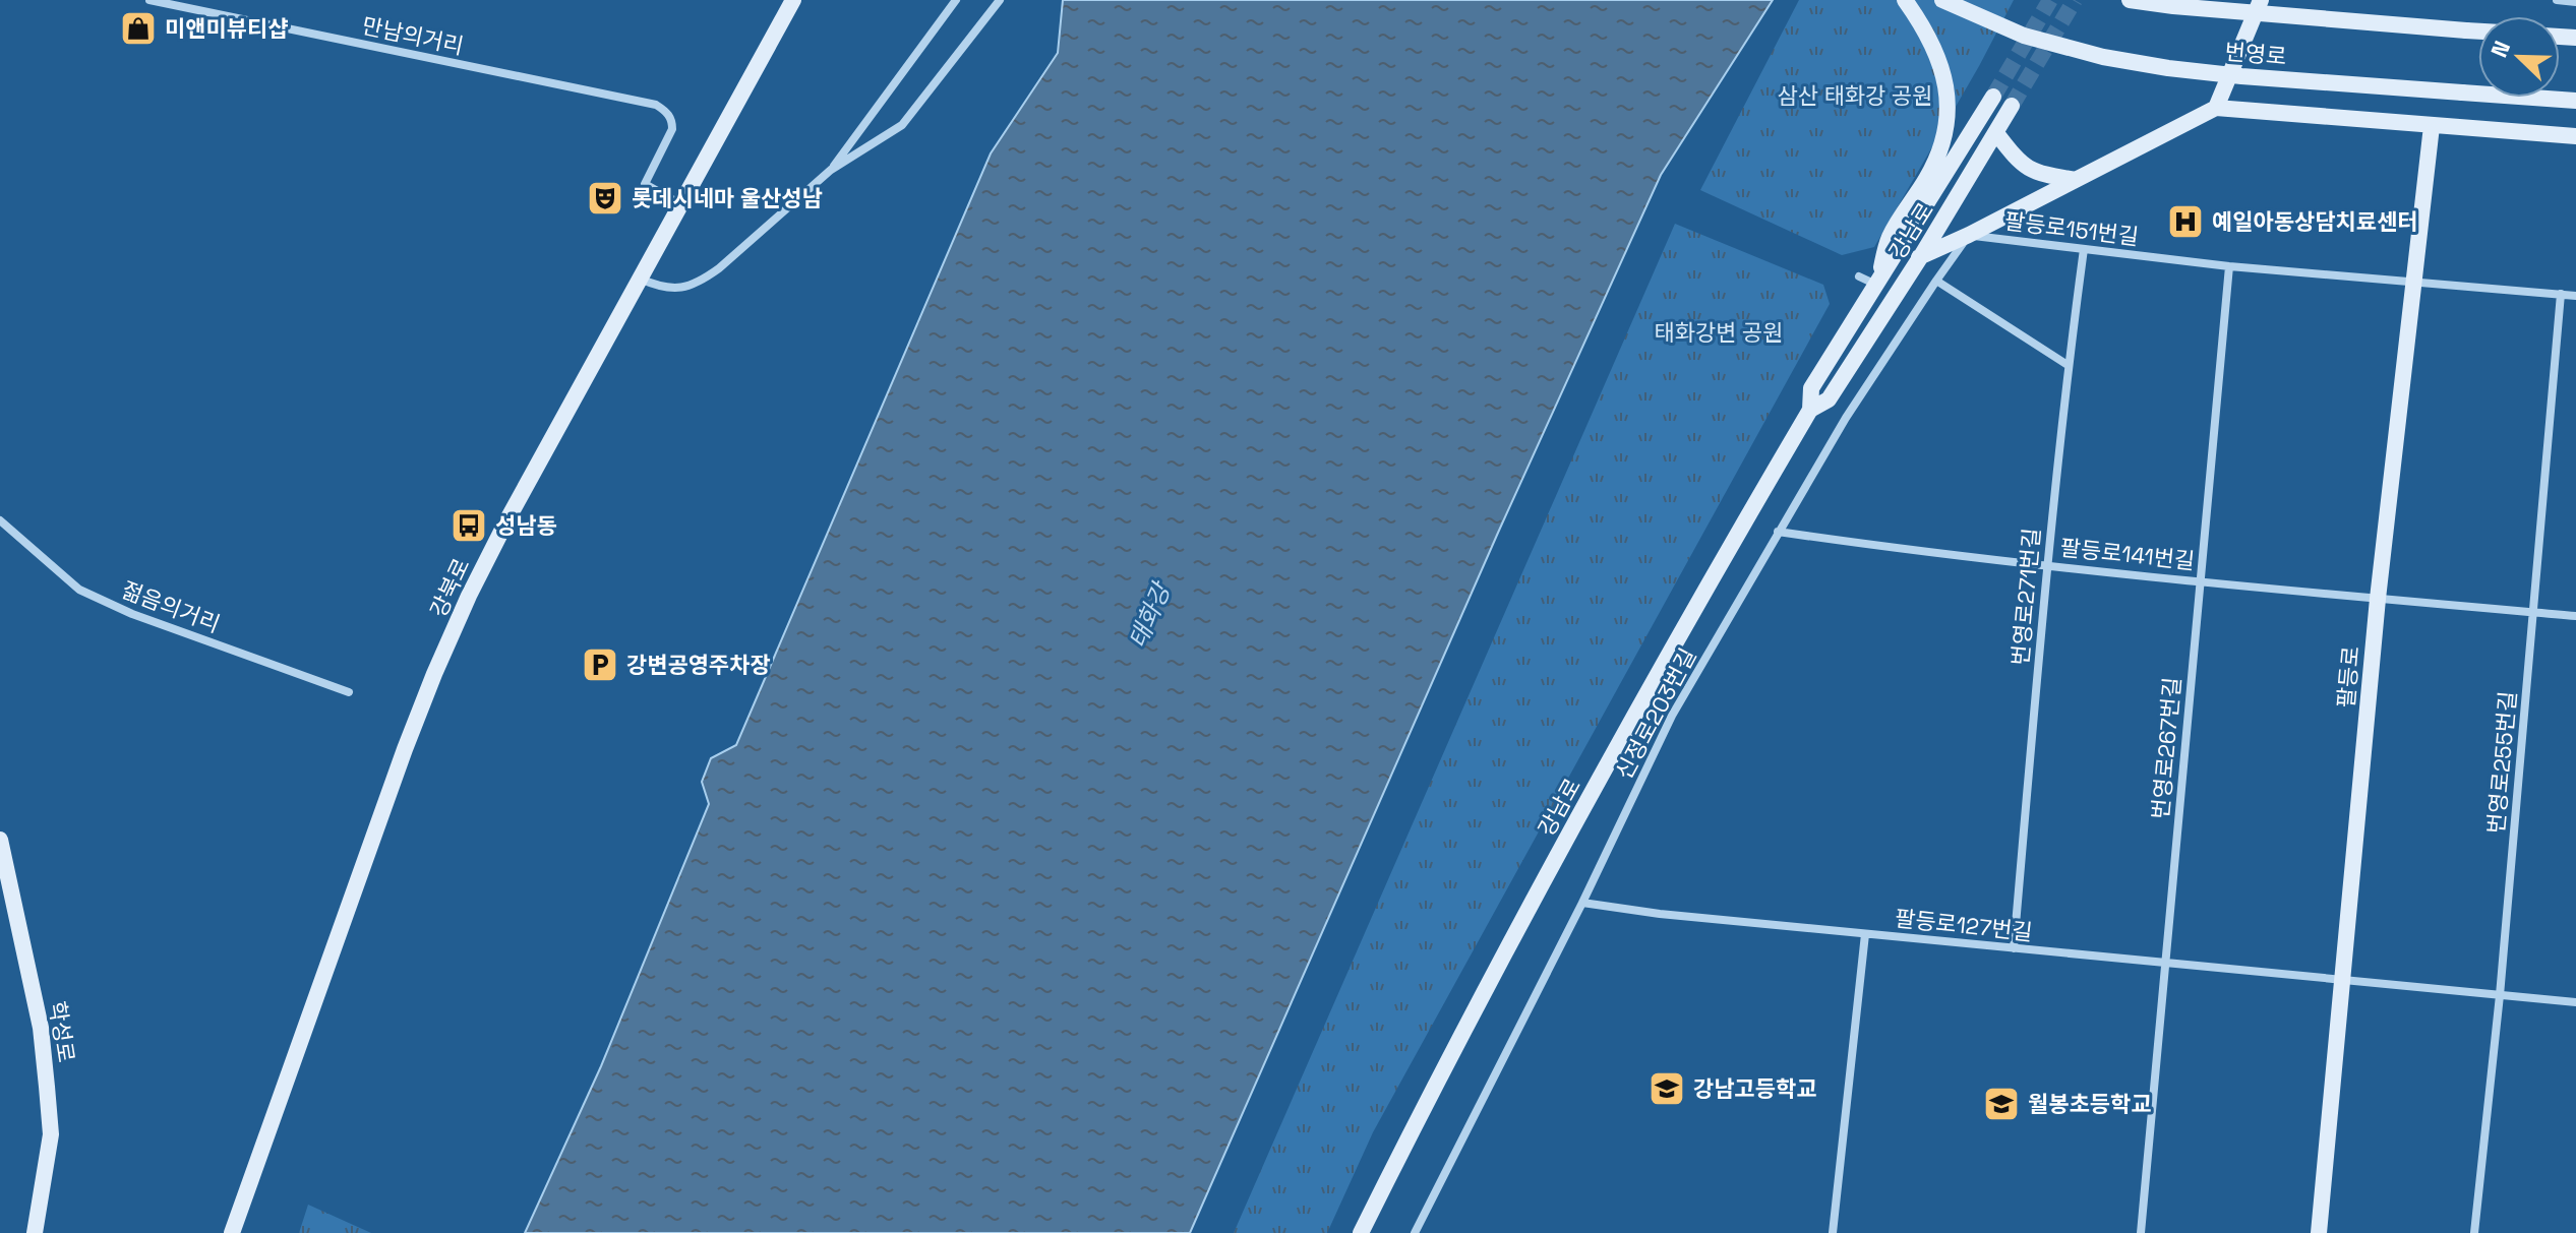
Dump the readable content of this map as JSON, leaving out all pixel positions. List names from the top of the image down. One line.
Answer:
{"streets":{"main road":["번영로","강남로","강북로","팔등로","학성로"],"street":["만남의거리","팔등로151번길","팔등로141번길","번영로271번길","젊음의거리","신정로203번길","번영로267번길","번영로255번길","팔등로127번길"]},"crossings":[["만남의거리","강북로"],["팔등로151번길","번영로271번길"],["팔등로151번길","팔등로"],["팔등로151번길","신정로203번길"],["팔등로151번길","번영로267번길"],["팔등로151번길","번영로255번길"],["팔등로141번길","번영로271번길"],["팔등로141번길","팔등로"],["팔등로141번길","신정로203번길"],["팔등로141번길","번영로267번길"],["팔등로141번길","번영로255번길"],["번영로271번길","팔등로127번길"],["팔등로","팔등로127번길"],["신정로203번길","팔등로127번길"],["번영로267번길","팔등로127번길"],["번영로255번길","팔등로127번길"]],"water":["태화강"],"parks":["삼산 태화강 공원","태화강변 공원"],"places":{"shop":["미앤미뷰티샵"],"theatre":["롯데시네마 울산성남"],"hospital":["예일아동상담치료센터"],"bus stop":["성남동"],"parking":["강변공영주차장"],"school or university":["강남고등학교","월봉초등학교"]},"north":"top left"}
